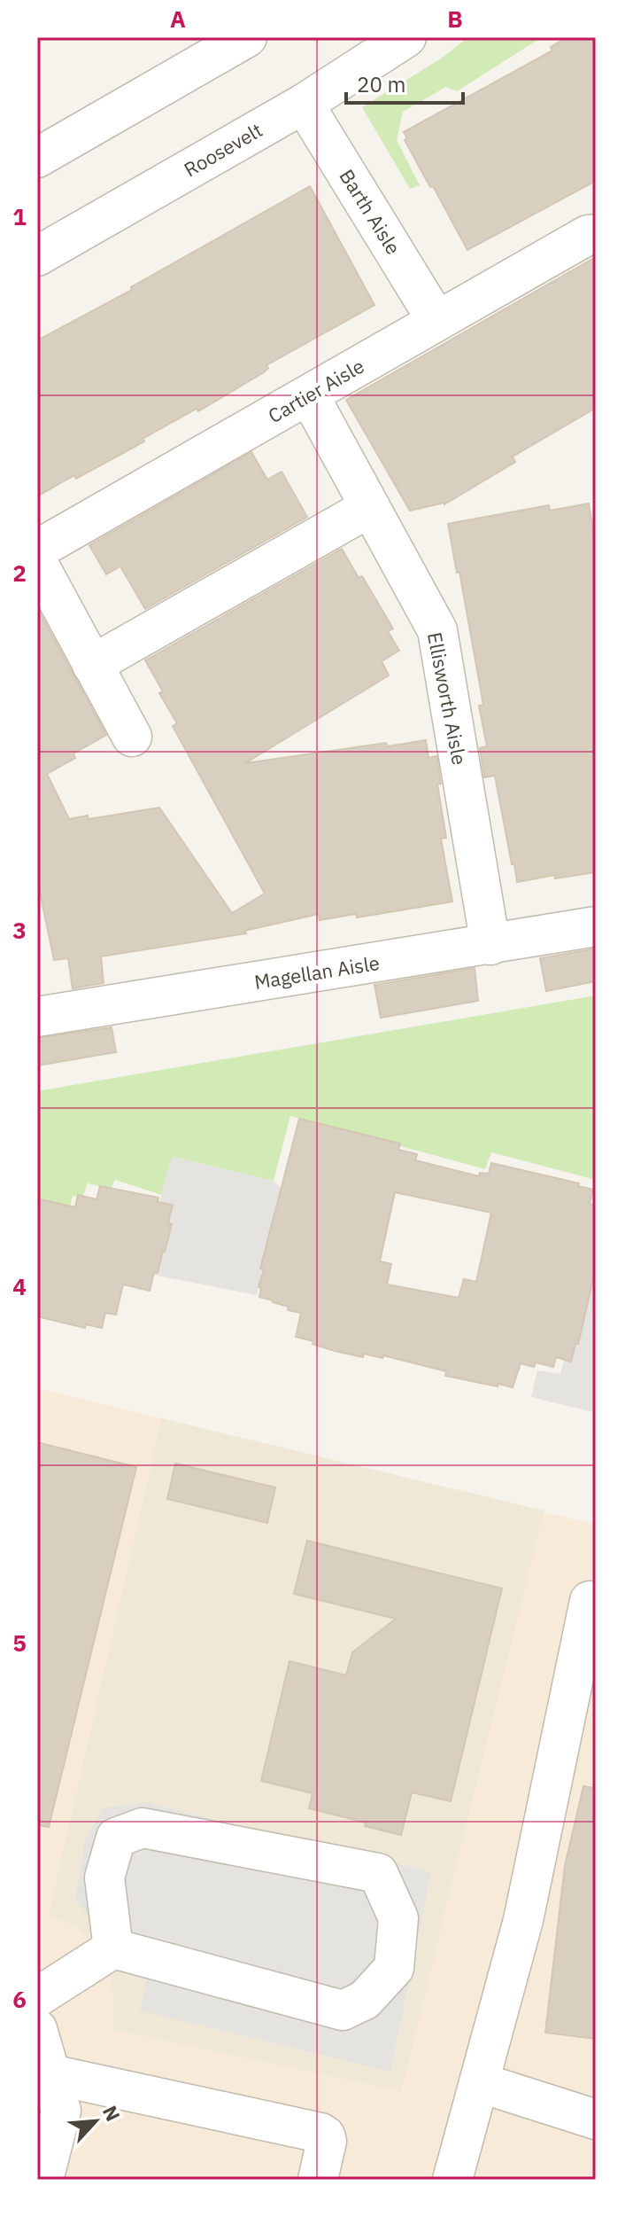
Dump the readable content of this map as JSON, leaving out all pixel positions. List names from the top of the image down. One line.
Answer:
{"streets":{"street":["Roosevelt","Barth Aisle","Cartier Aisle","Ellisworth Aisle","Magellan Aisle"]},"crossings":[["Roosevelt","Barth Aisle"],["Barth Aisle","Cartier Aisle"],["Cartier Aisle","Ellisworth Aisle"],["Ellisworth Aisle","Magellan Aisle"]],"scale_bar":"20 m","north":"top right","grid":{"columns":["A","B"],"rows":["1","2","3","4","5","6"]}}
